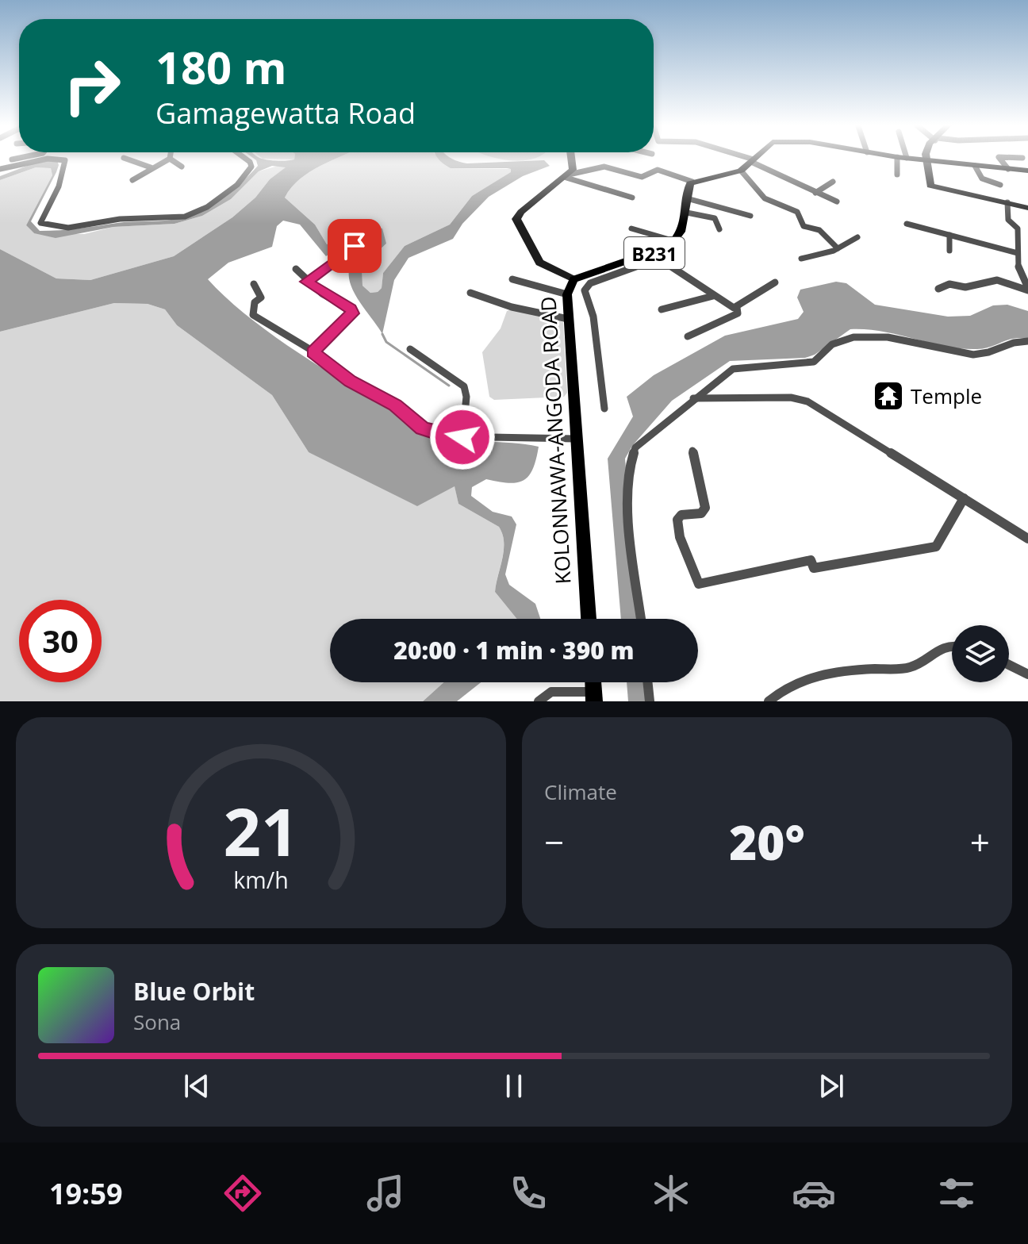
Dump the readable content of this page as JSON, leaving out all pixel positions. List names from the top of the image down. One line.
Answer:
{"streets":{"main road":["B231","KOLONNAWA-ANGODA ROAD"]},"crossings":[["B231","KOLONNAWA-ANGODA ROAD"]],"places":{"temple":["Temple"]},"page":{"turn":["180 m","Gamagewatta Road"],"limit":"30","trip":"20:00 · 1 min · 390 m","tile":"Climate","heat":["−","20°","+"],"song":["Blue Orbit","Sona"],"tabs":"19:59","gauge":["21","km/h"]}}
